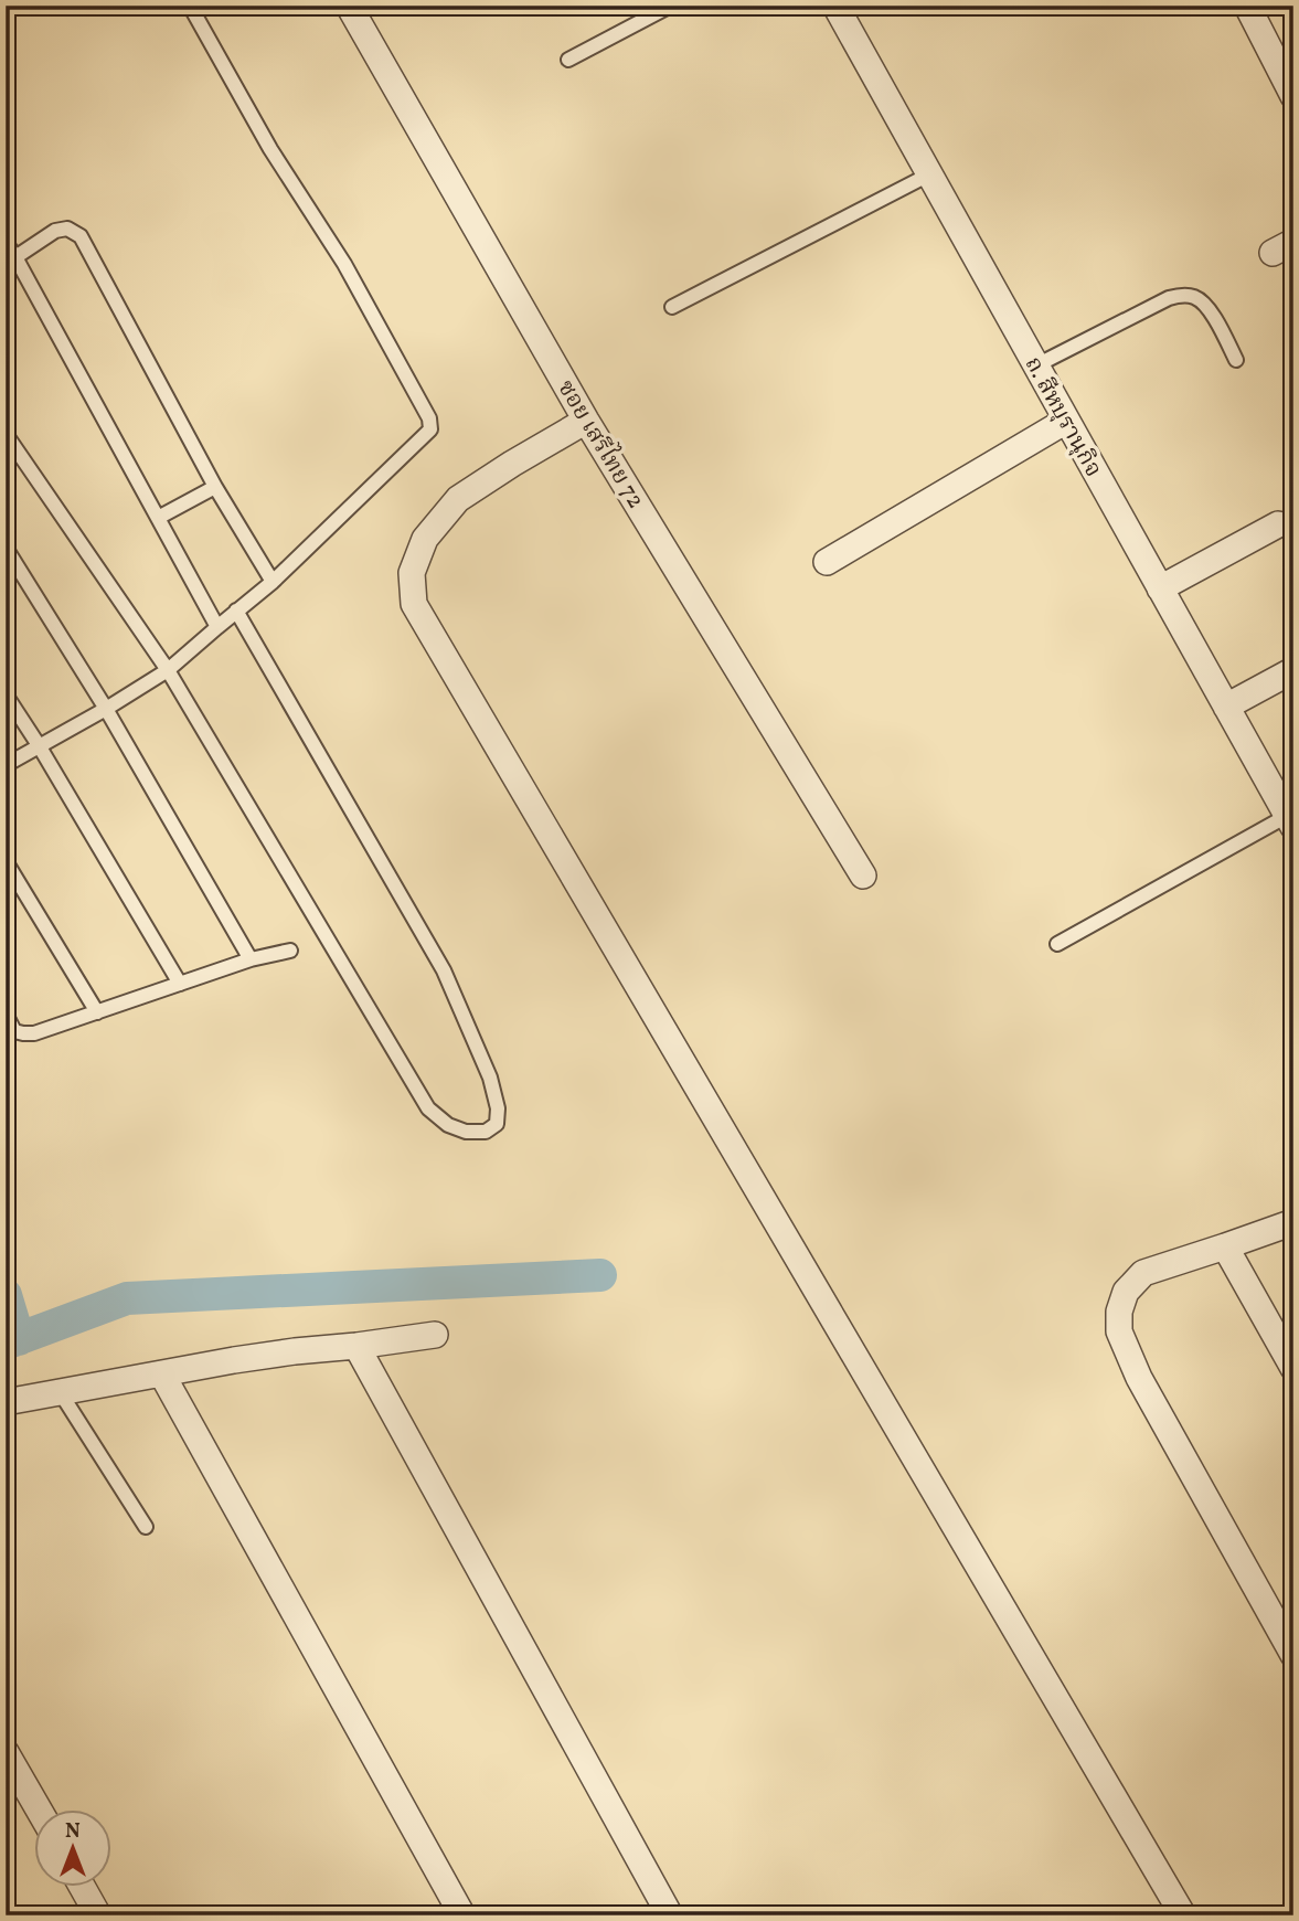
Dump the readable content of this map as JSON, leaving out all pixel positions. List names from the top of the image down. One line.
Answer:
{"streets":{"street":["ถ. สีหบุรานุกิจ","ซอย เสรีไทย 72"]},"north":"top"}
